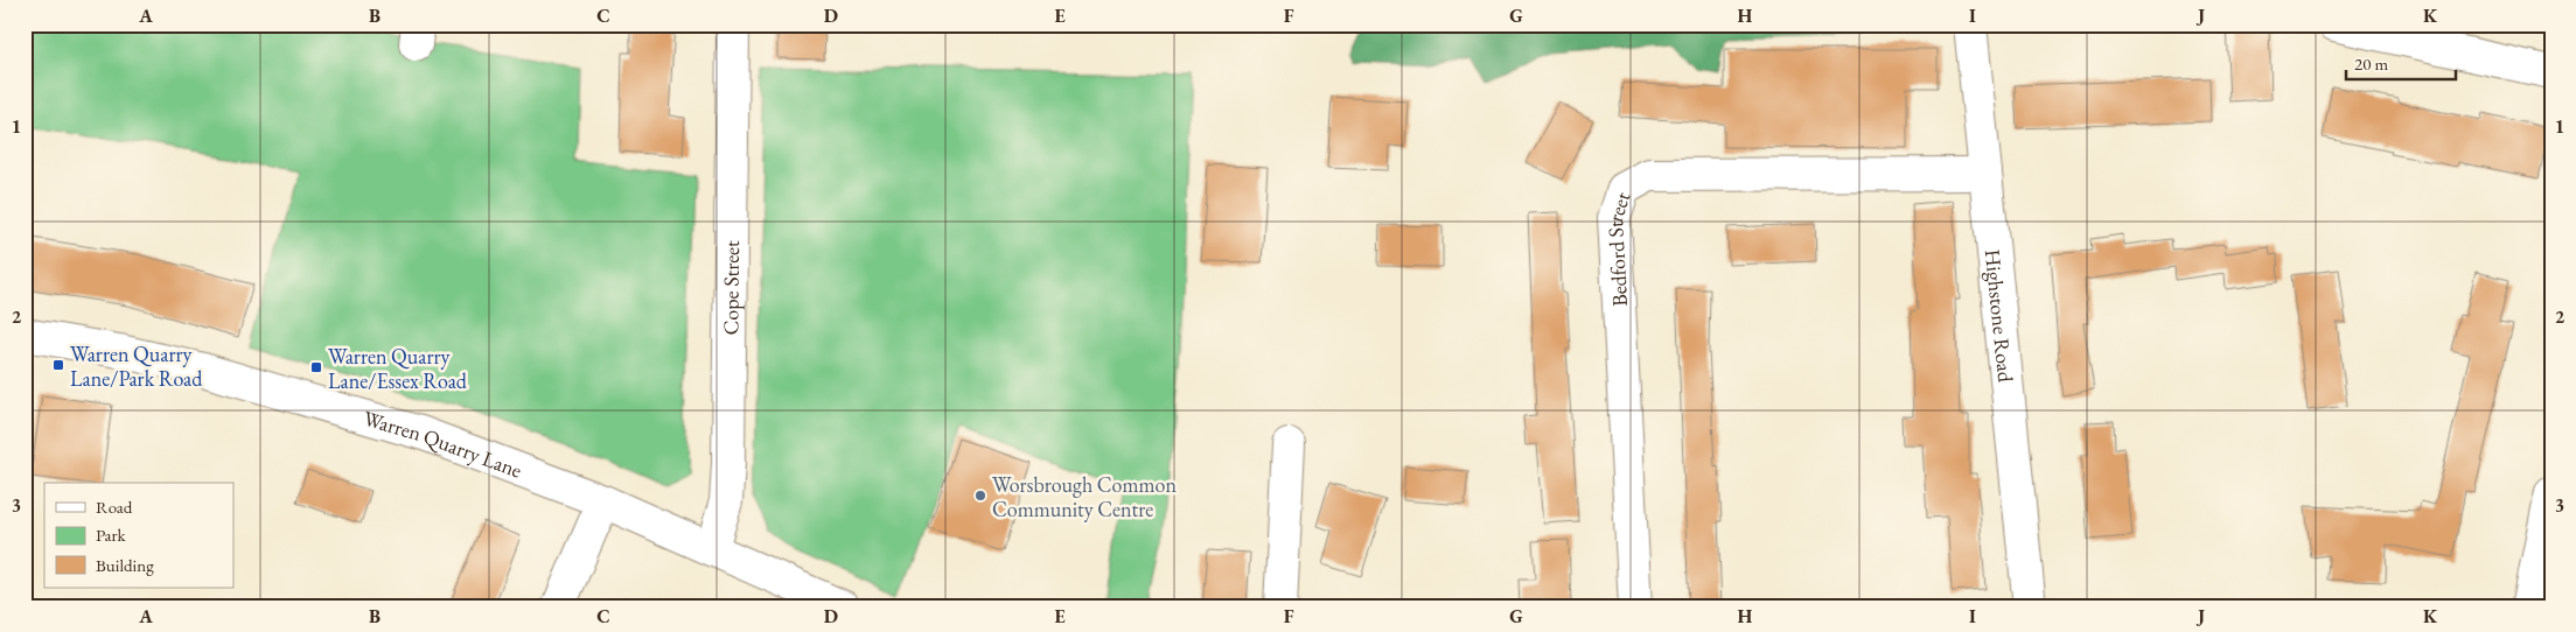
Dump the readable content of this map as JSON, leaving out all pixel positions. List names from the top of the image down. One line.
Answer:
{"streets":{"street":["Bedford Street","Cope Street","Highstone Road","Warren Quarry Lane"]},"crossings":[["Bedford Street","Highstone Road"],["Cope Street","Warren Quarry Lane"]],"places":{"transit":["Warren Quarry Lane/Park Road","Warren Quarry Lane/Essex Road"],"other":["Worsbrough Common Community Centre"]},"legend":["Road","Park","Building"],"scale_bar":"20 m","grid":{"columns":["A","B","C","D","E","F","G","H","I","J","K"],"rows":["1","2","3"]}}
